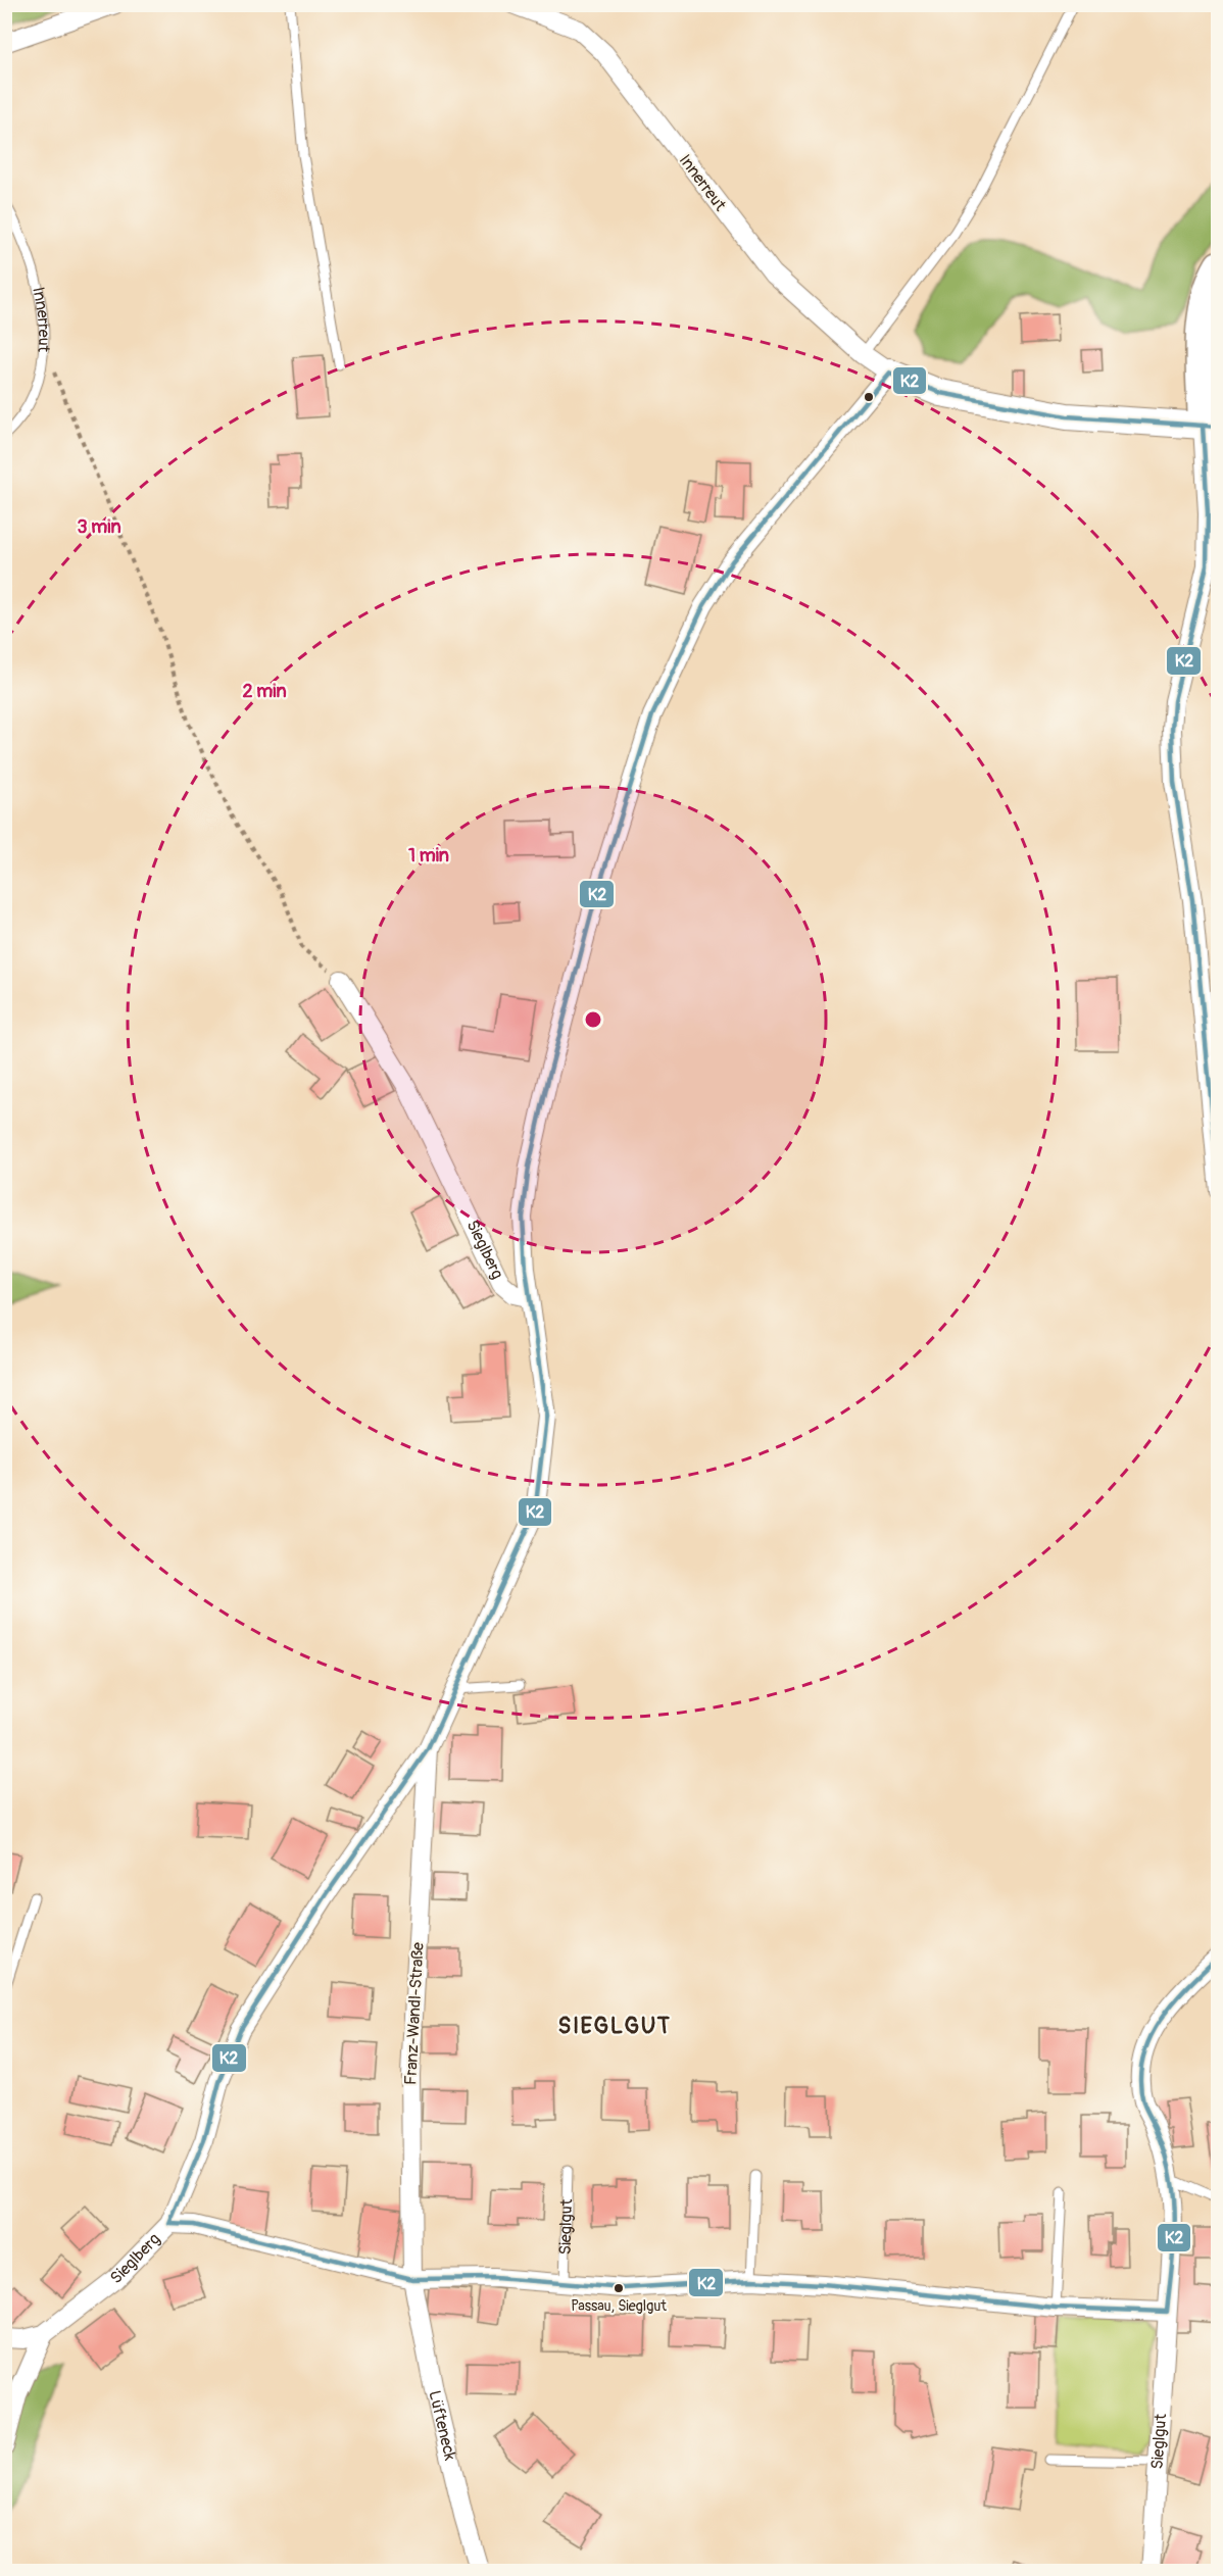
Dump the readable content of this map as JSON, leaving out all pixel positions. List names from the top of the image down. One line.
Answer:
{"streets":{"street":["Innerreut","Sieglberg","Franz-Wandl-Straße","Sieglgut","Lüfteneck"]},"crossings":[["Sieglberg","Franz-Wandl-Straße"],["Franz-Wandl-Straße","Lüfteneck"]],"districts":["SIEGLGUT"],"places":["Passau, Sieglgut"],"lines":["transit line K2"],"rings":["3 min","2 min","1 min"]}
